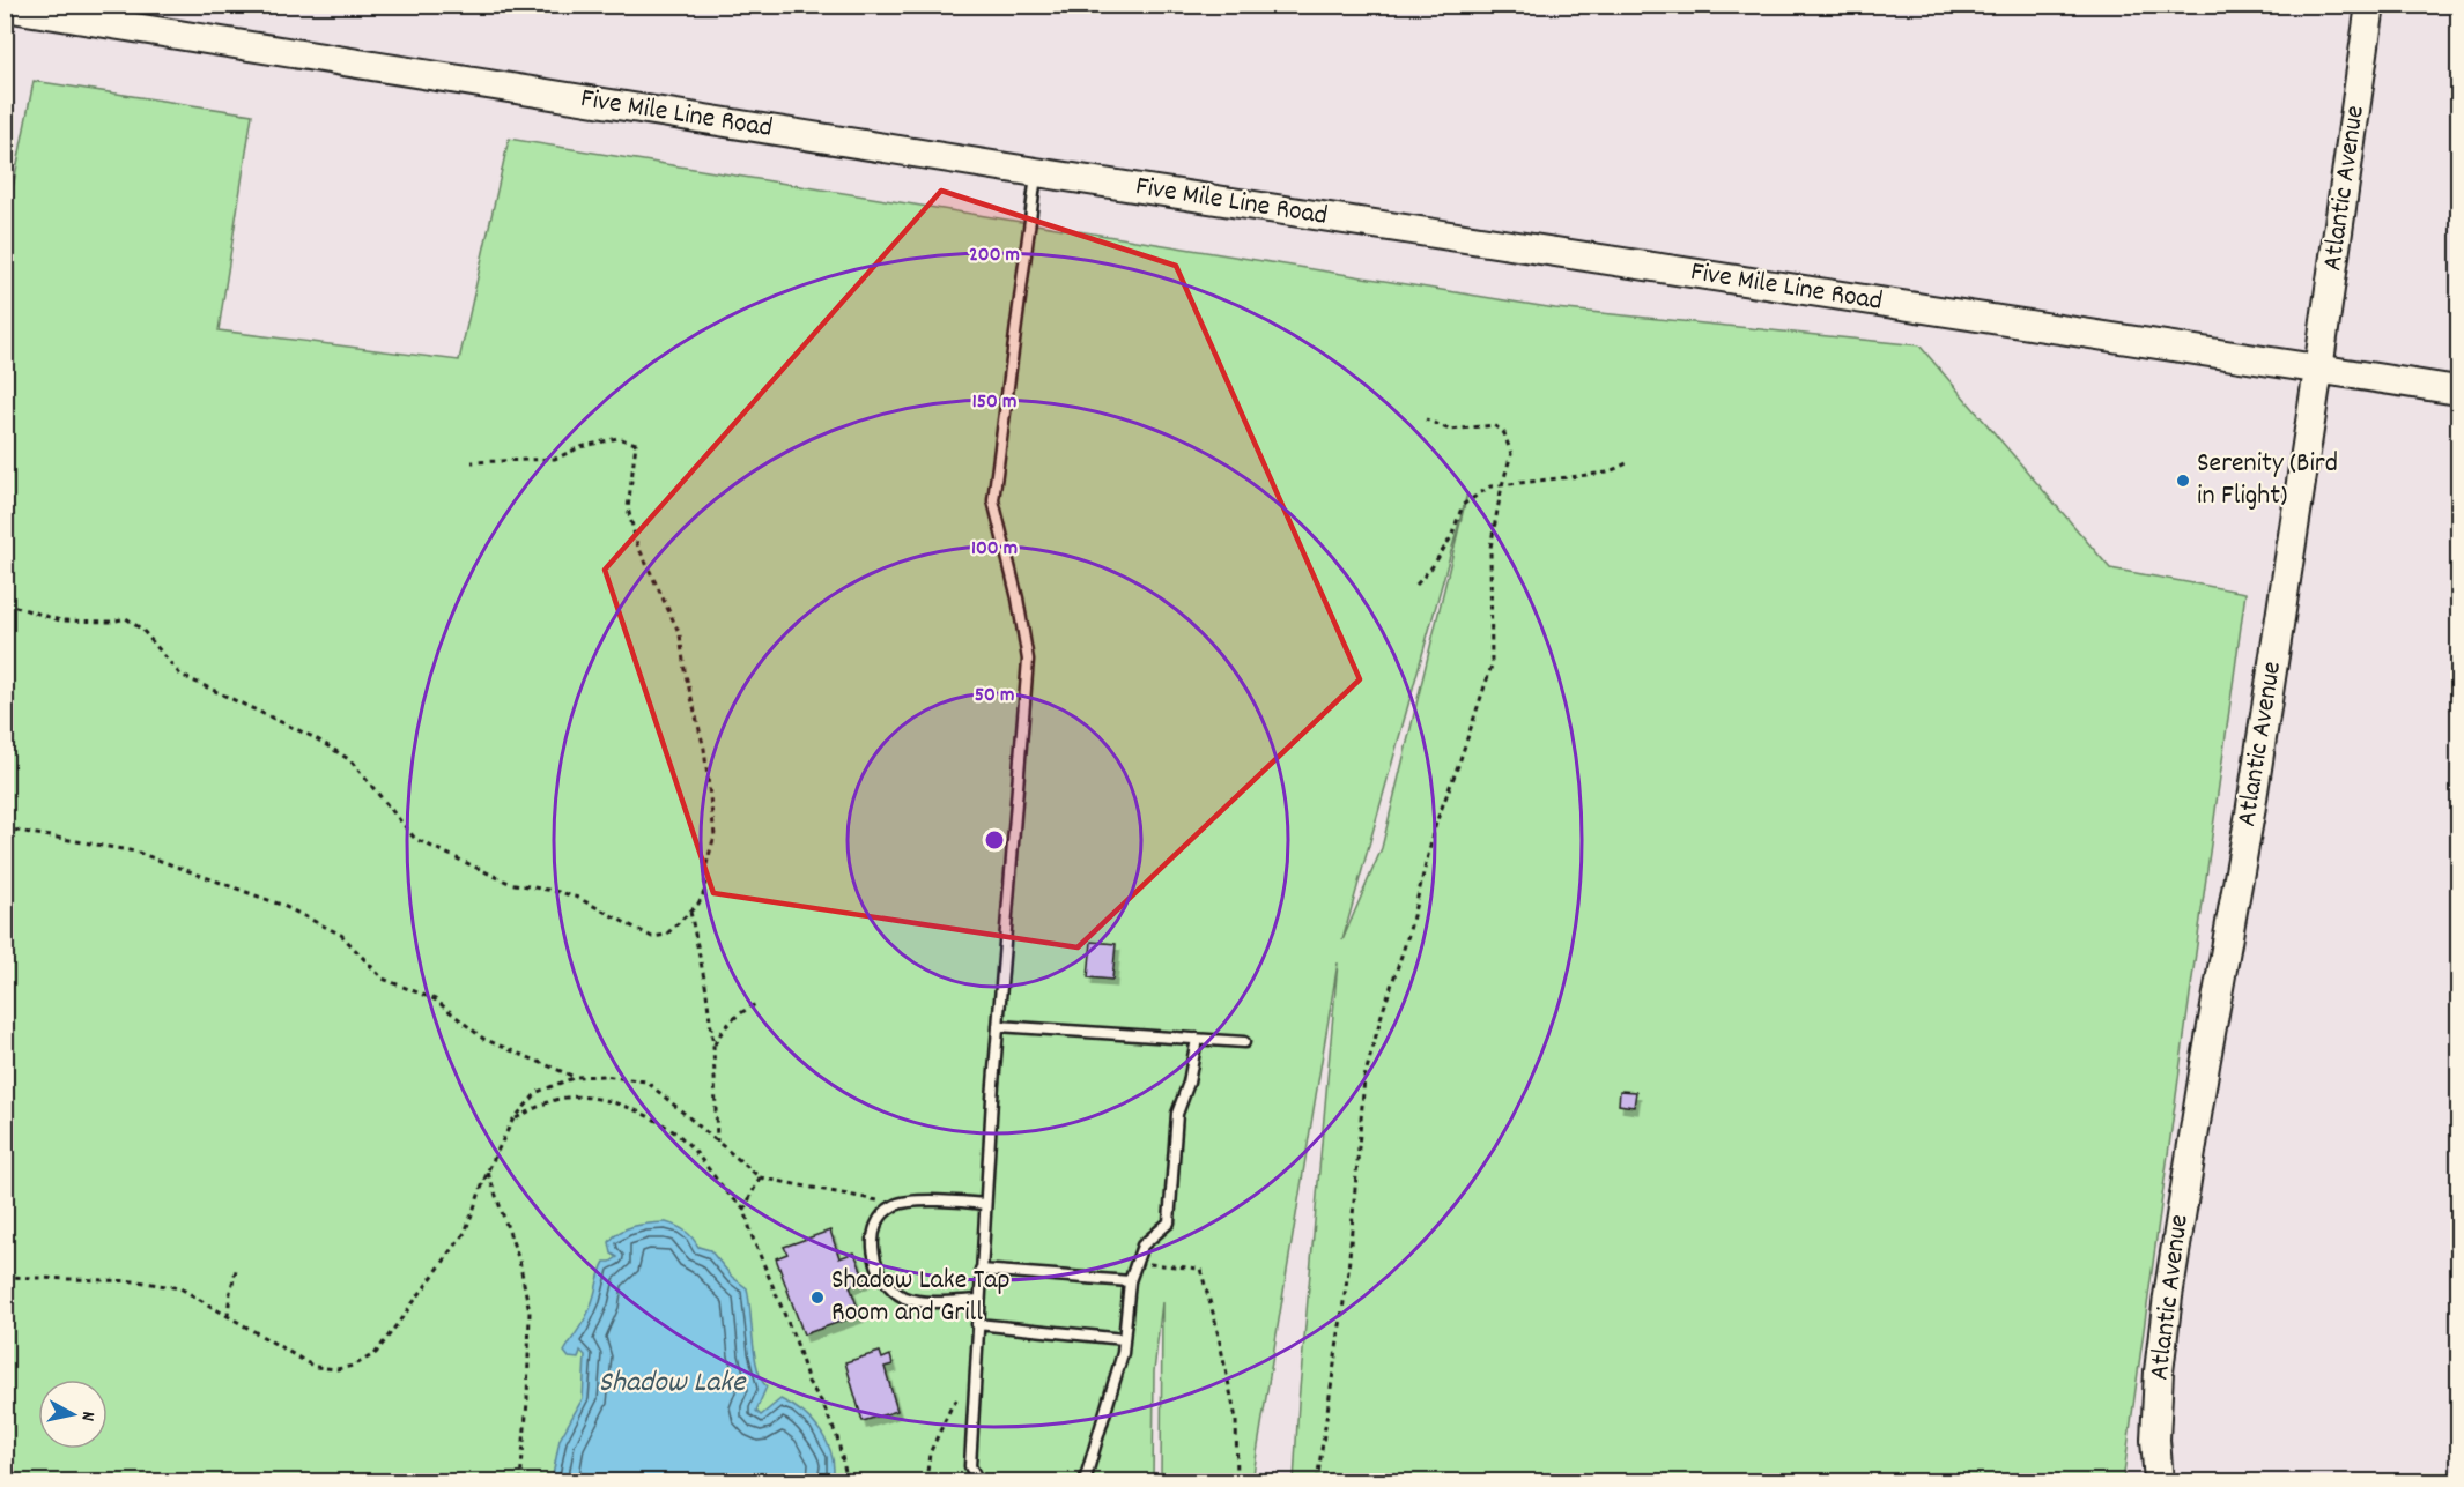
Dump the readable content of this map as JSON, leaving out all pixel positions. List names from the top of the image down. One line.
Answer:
{"streets":{"main road":["Five Mile Line Road","Atlantic Avenue"]},"crossings":[["Five Mile Line Road","Atlantic Avenue"]],"water":["Shadow Lake"],"places":["Serenity (Bird in Flight)","Shadow Lake Tap Room and Grill"],"north":"right","rings":["200 m","150 m","100 m","50 m"]}
